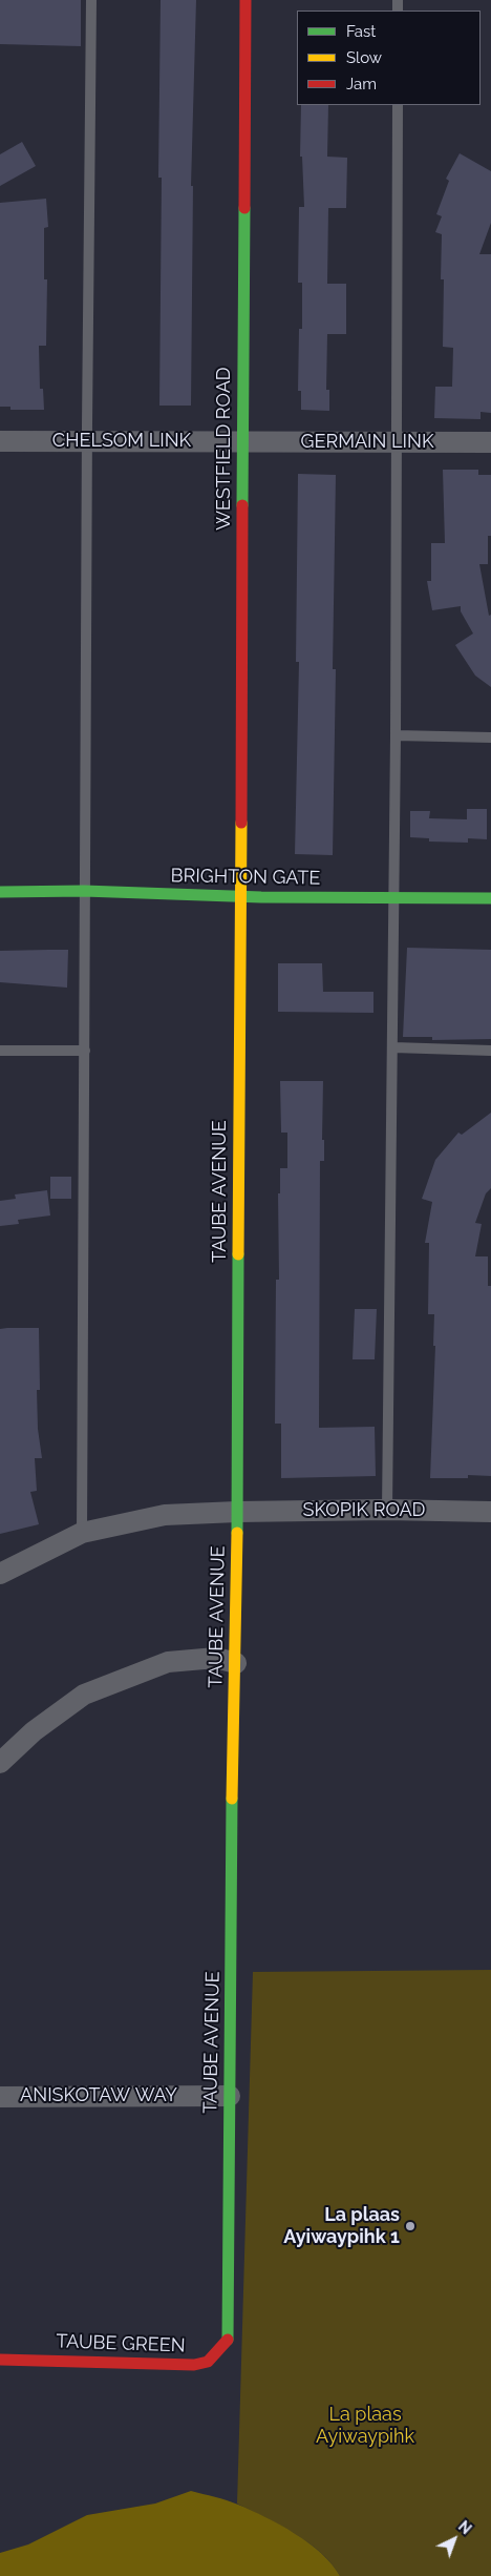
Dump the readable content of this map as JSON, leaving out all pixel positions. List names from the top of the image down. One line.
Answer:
{"streets":{"street":["CHELSOM LINK","GERMAIN LINK","WESTFIELD ROAD","BRIGHTON GATE","TAUBE AVENUE","SKOPIK ROAD","ANISKOTAW WAY","TAUBE GREEN"]},"crossings":[["CHELSOM LINK","GERMAIN LINK"],["CHELSOM LINK","WESTFIELD ROAD"],["GERMAIN LINK","WESTFIELD ROAD"],["WESTFIELD ROAD","BRIGHTON GATE"],["WESTFIELD ROAD","TAUBE AVENUE"],["BRIGHTON GATE","TAUBE AVENUE"],["TAUBE AVENUE","SKOPIK ROAD"],["TAUBE AVENUE","ANISKOTAW WAY"],["TAUBE AVENUE","TAUBE GREEN"]],"parks":["La plaas Ayiwaypihk"],"places":["La plaas Ayiwaypihk 1"],"legend":["Fast","Slow","Jam"],"north":"top right"}
